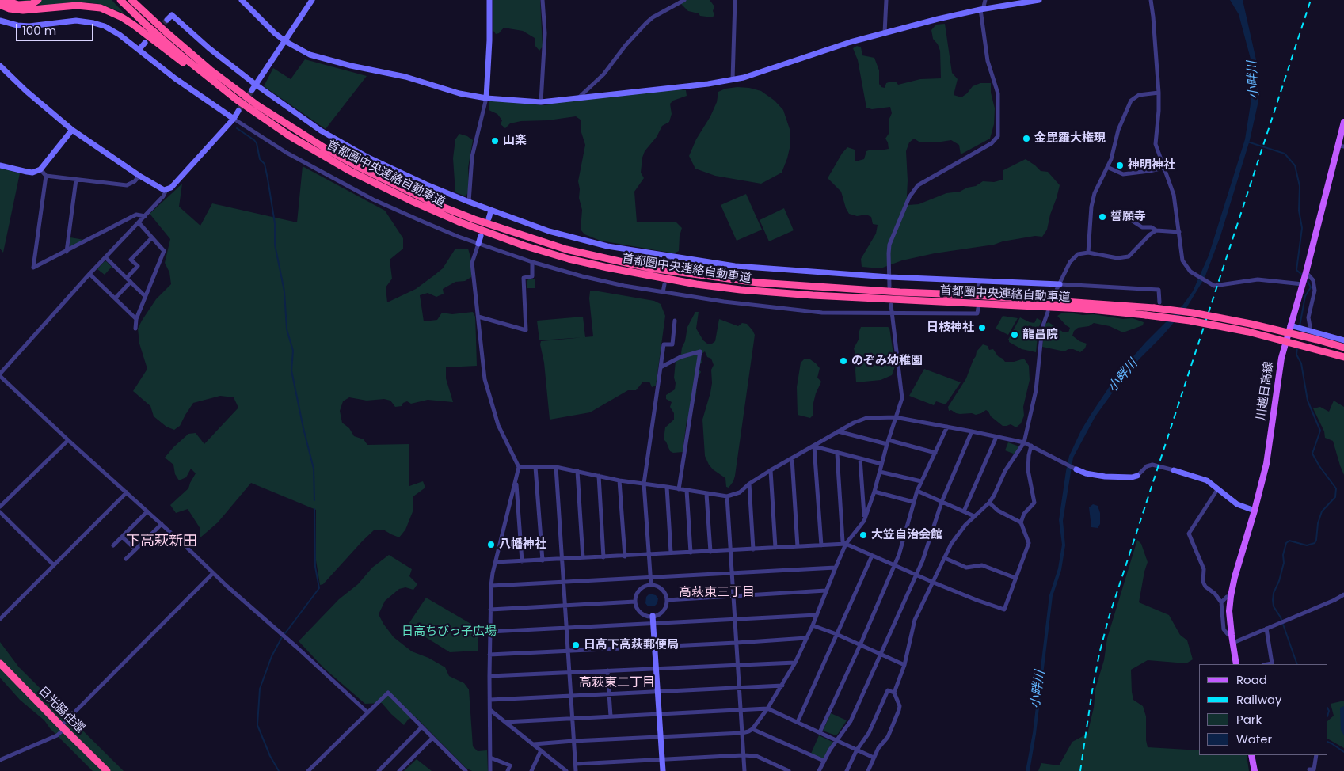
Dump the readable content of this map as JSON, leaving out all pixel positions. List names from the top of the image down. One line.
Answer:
{"streets":{"highway":["首都圏中央連絡自動車道","日光脇往還"],"main road":["川越日高線"]},"districts":["下高萩新田","高萩東三丁目","高萩東二丁目"],"water":["小畔川"],"parks":["日高ちびっ子広場"],"places":["金毘羅大権現","山楽","神明神社","誓願寺","日枝神社","龍昌院","のぞみ幼稚園","大笠自治会館","八幡神社","日高下高萩郵便局"],"legend":["Road","Railway","Park","Water"],"scale_bar":"100 m"}
